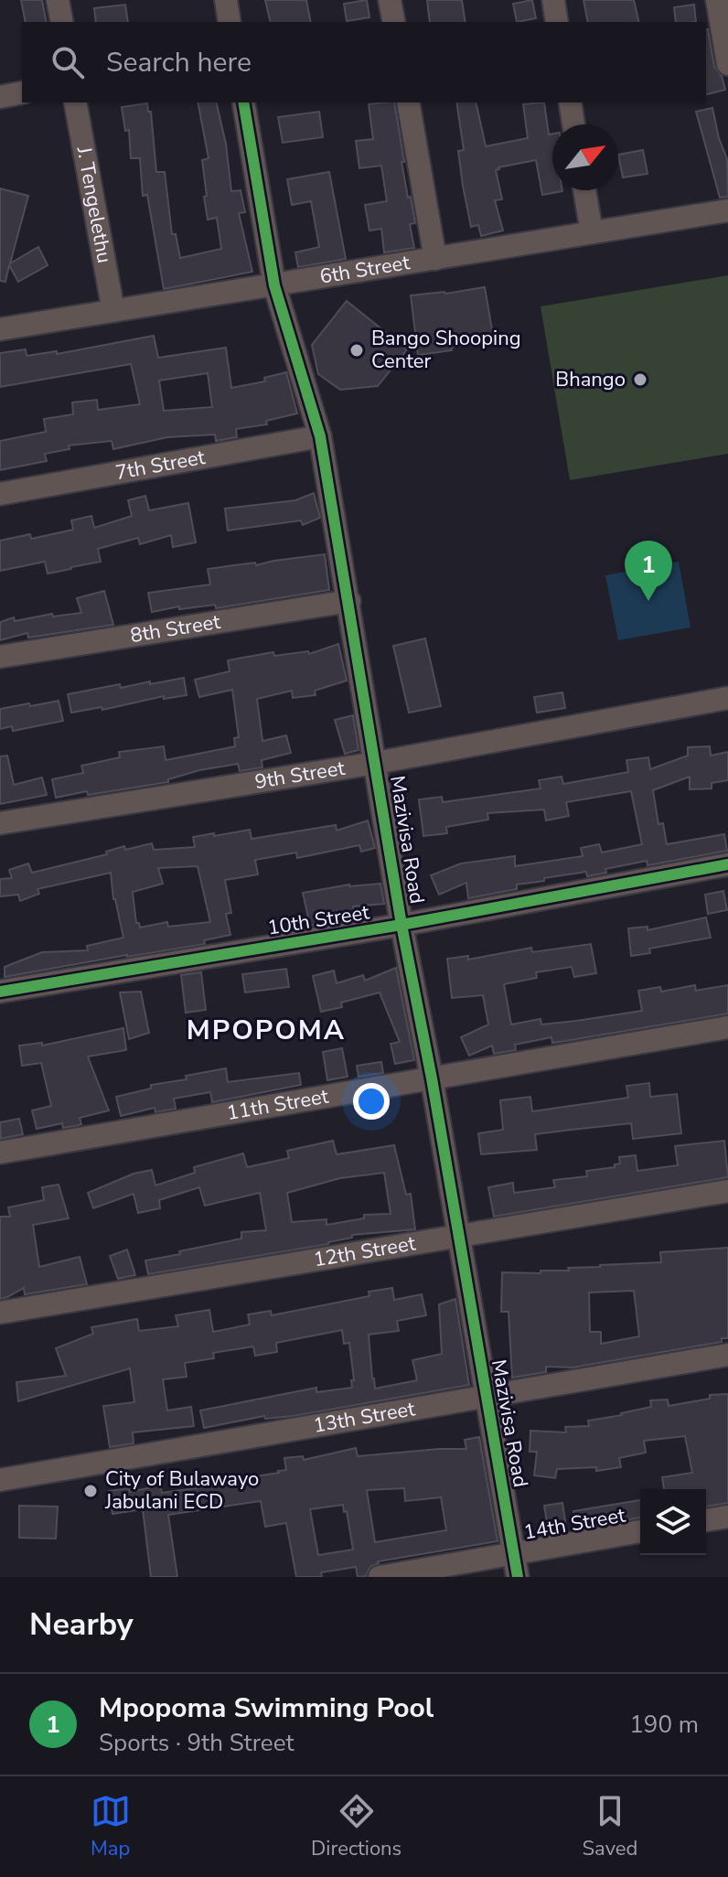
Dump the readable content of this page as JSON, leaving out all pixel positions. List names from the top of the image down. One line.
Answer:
{"streets":{"street":["J. Tengelethu","6th Street","7th Street","8th Street","9th Street","Mazivisa Road","10th Street","11th Street","12th Street","13th Street","14th Street"]},"crossings":[["J. Tengelethu","6th Street"],["6th Street","Mazivisa Road"],["7th Street","Mazivisa Road"],["8th Street","Mazivisa Road"],["9th Street","Mazivisa Road"],["Mazivisa Road","10th Street"],["Mazivisa Road","11th Street"],["Mazivisa Road","12th Street"],["Mazivisa Road","13th Street"],["Mazivisa Road","14th Street"]],"districts":["MPOPOMA"],"places":["Bango Shooping Center","Bhango","City of Bulawayo Jabulani ECD"],"north":"top right","page":{"search":"Search here","pins":"1","heading":"Nearby","list":[{"mark":"1","name":"Mpopoma Swimming Pool","note":"Sports · 9th Street","value":"190 m"}],"nav":["Map","Directions","Saved"]}}
